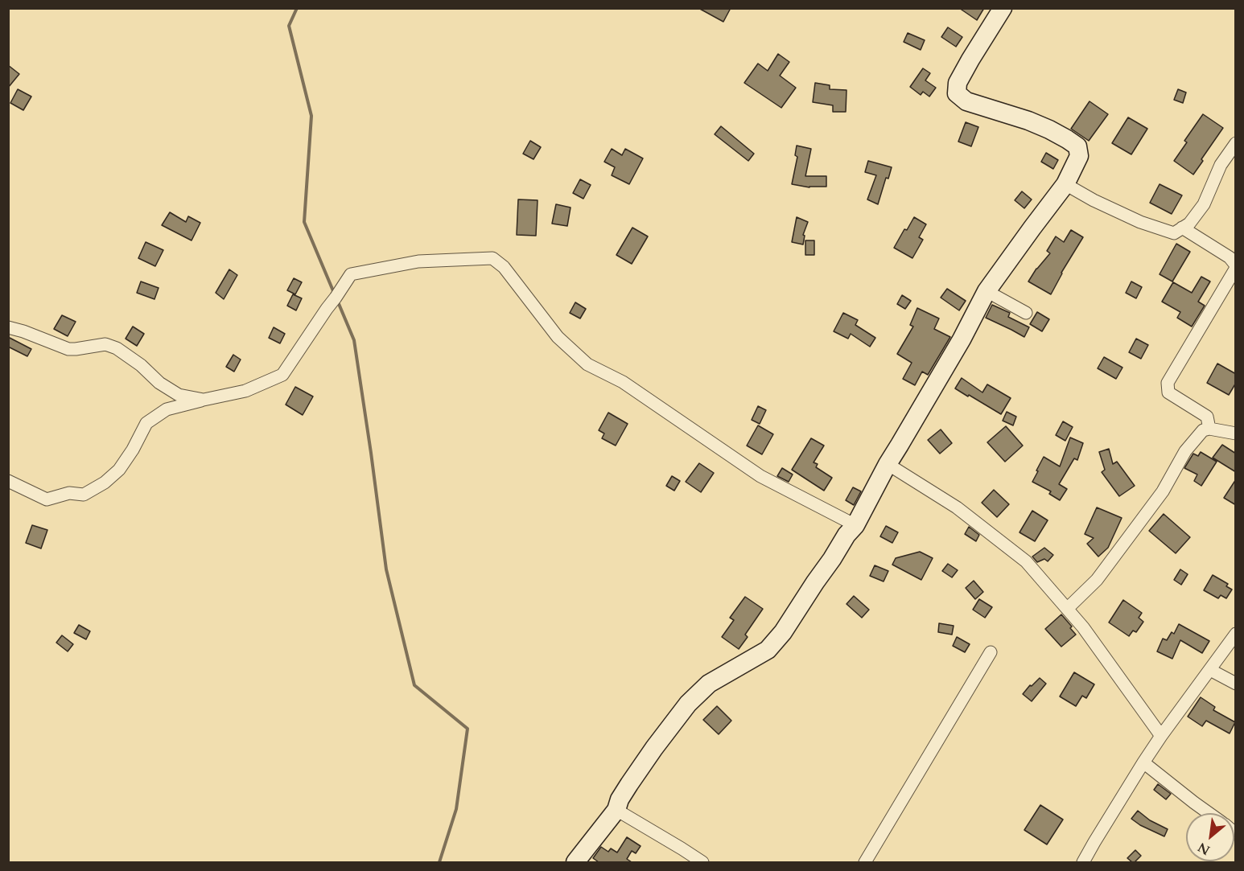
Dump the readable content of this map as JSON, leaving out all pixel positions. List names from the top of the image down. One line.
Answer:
{"north":"bottom left"}
